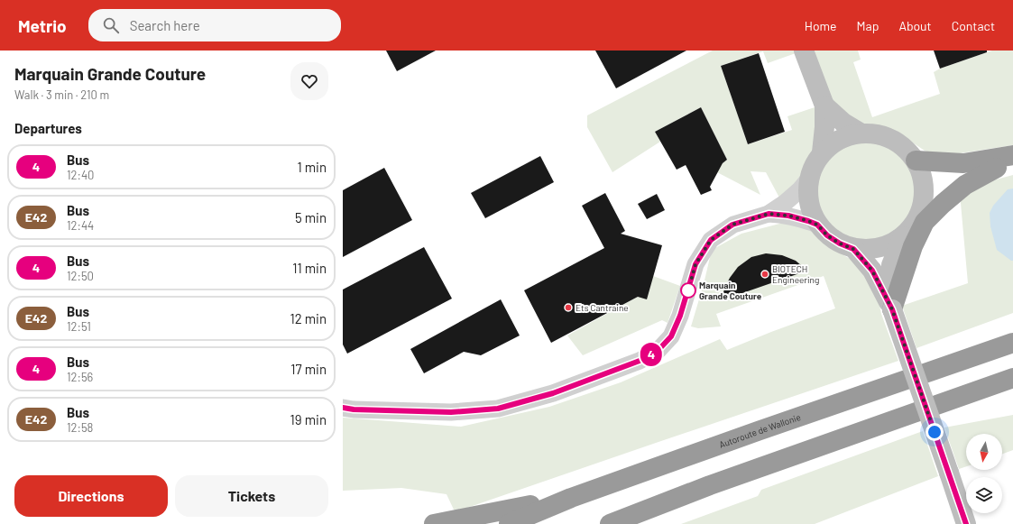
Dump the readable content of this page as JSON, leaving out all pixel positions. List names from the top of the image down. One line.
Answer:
{"streets":{"highway":["Autoroute de Wallonie"]},"places":["BIOTECH Engineering","Marquain Grande Couture","Ets Cantraine"],"lines":["bus line 4"],"north":"bottom","page":{"header":"Metrio","search":"Search here","nav":["Home","Map","About","Contact"],"heading":[["Marquain Grande Couture","Walk · 3 min · 210 m"],"Departures"],"on_map":"4","list":[{"mark":"4","name":"Bus","note":"12:40","value":"1 min"},{"mark":"E42","name":"Bus","note":"12:44","value":"5 min"},{"mark":"4","name":"Bus","note":"12:50","value":"11 min"},{"mark":"E42","name":"Bus","note":"12:51","value":"12 min"},{"mark":"4","name":"Bus","note":"12:56","value":"17 min"},{"mark":"E42","name":"Bus","note":"12:58","value":"19 min"}],"buttons":["Directions","Tickets"]}}
